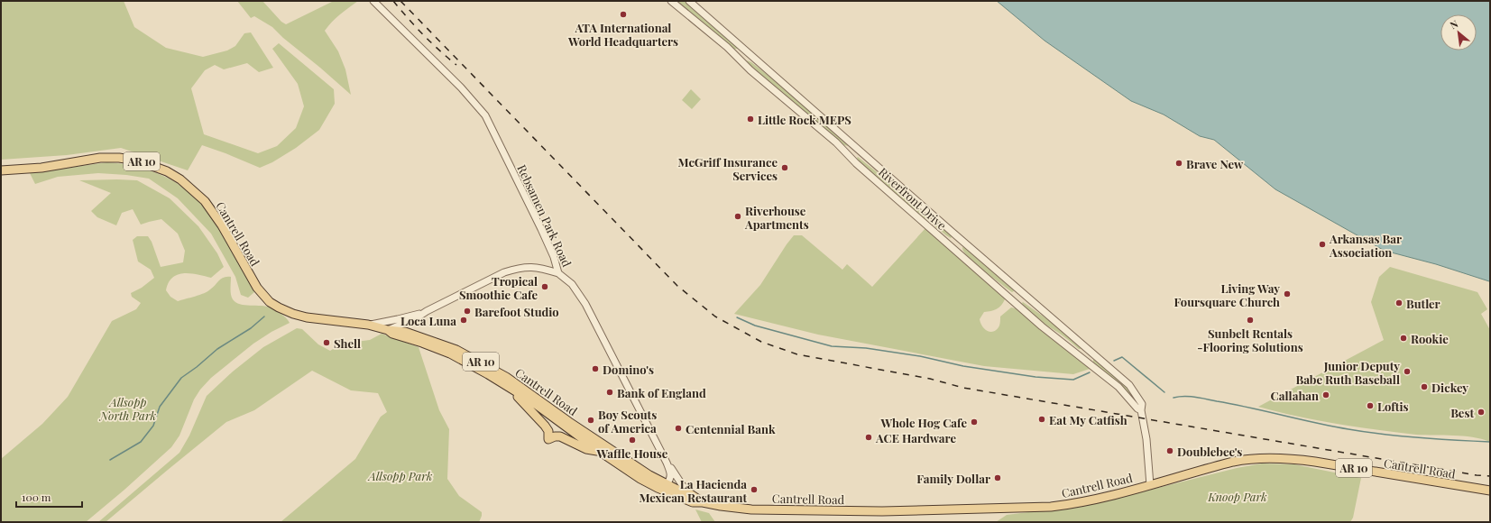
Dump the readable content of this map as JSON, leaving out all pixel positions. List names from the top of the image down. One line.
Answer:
{"streets":{"main road":["AR 10","Cantrell Road"],"street":["Riverfront Drive","Rebsamen Park Road"]},"crossings":[["Riverfront Drive","Cantrell Road"],["Rebsamen Park Road","Cantrell Road"]],"parks":["Allsopp North Park","Allsopp Park","Knoop Park"],"places":["ATA International World Headquarters","Little Rock MEPS","Brave New","McGriff Insurance Services","Riverhouse Apartments","Arkansas Bar Association","Tropical Smoothie Cafe","Living Way Foursquare Church","Butler","Barefoot Studio","Loca Luna","Sunbelt Rentals -Flooring Solutions","Rookie","Shell","Domino's","Junior Deputy Babe Ruth Baseball","Dickey","Bank of England","Callahan","Loftis","Best","Eat My Catfish","Boy Scouts of America","Whole Hog Cafe","Centennial Bank","ACE Hardware","Waffle House","Doublebee's","Family Dollar","La Hacienda Mexican Restaurant"],"scale_bar":"100 m","north":"top left"}
